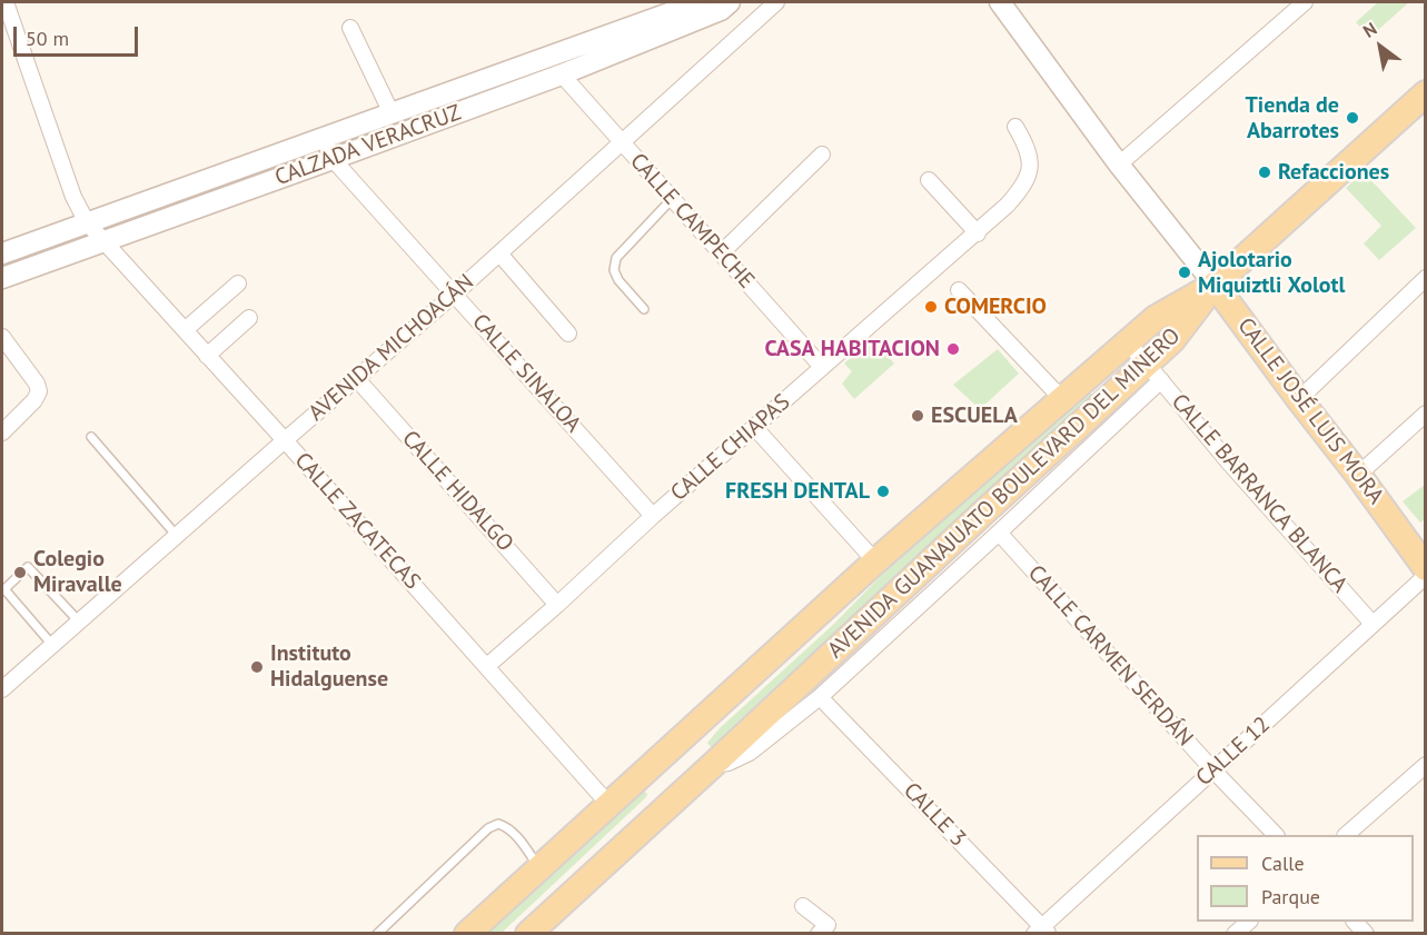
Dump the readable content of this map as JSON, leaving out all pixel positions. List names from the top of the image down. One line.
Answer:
{"streets":{"main road":["CALLE JOSÉ LUIS MORA","AVENIDA GUANAJUATO BOULEVARD DEL MINERO"],"street":["CALZADA VERACRUZ","CALLE CAMPECHE","AVENIDA MICHOACÁN","CALLE SINALOA","CALLE CHIAPAS","CALLE HIDALGO","CALLE BARRANCA BLANCA","CALLE ZACATECAS","CALLE CARMEN SERDÁN","CALLE 12","CALLE 3"]},"crossings":[["CALZADA VERACRUZ","CALLE CAMPECHE"],["CALZADA VERACRUZ","CALLE SINALOA"],["CALZADA VERACRUZ","CALLE ZACATECAS"],["CALLE CAMPECHE","AVENIDA MICHOACÁN"],["CALLE CAMPECHE","CALLE CHIAPAS"],["AVENIDA MICHOACÁN","CALLE SINALOA"],["AVENIDA MICHOACÁN","CALLE HIDALGO"],["AVENIDA MICHOACÁN","CALLE ZACATECAS"],["CALLE SINALOA","CALLE CHIAPAS"],["CALLE JOSÉ LUIS MORA","AVENIDA GUANAJUATO BOULEVARD DEL MINERO"],["CALLE CHIAPAS","CALLE HIDALGO"],["CALLE CHIAPAS","CALLE ZACATECAS"],["AVENIDA GUANAJUATO BOULEVARD DEL MINERO","CALLE BARRANCA BLANCA"],["AVENIDA GUANAJUATO BOULEVARD DEL MINERO","CALLE ZACATECAS"],["CALLE BARRANCA BLANCA","CALLE 12"],["CALLE CARMEN SERDÁN","CALLE 12"],["CALLE 12","CALLE 3"]],"places":["Tienda de Abarrotes","Refacciones","Ajolotario Miquiztli Xolotl","COMERCIO","CASA HABITACION","ESCUELA","FRESH DENTAL","Colegio Miravalle","Instituto Hidalguense"],"legend":["Calle","Parque"],"scale_bar":"50 m","north":"top left"}
